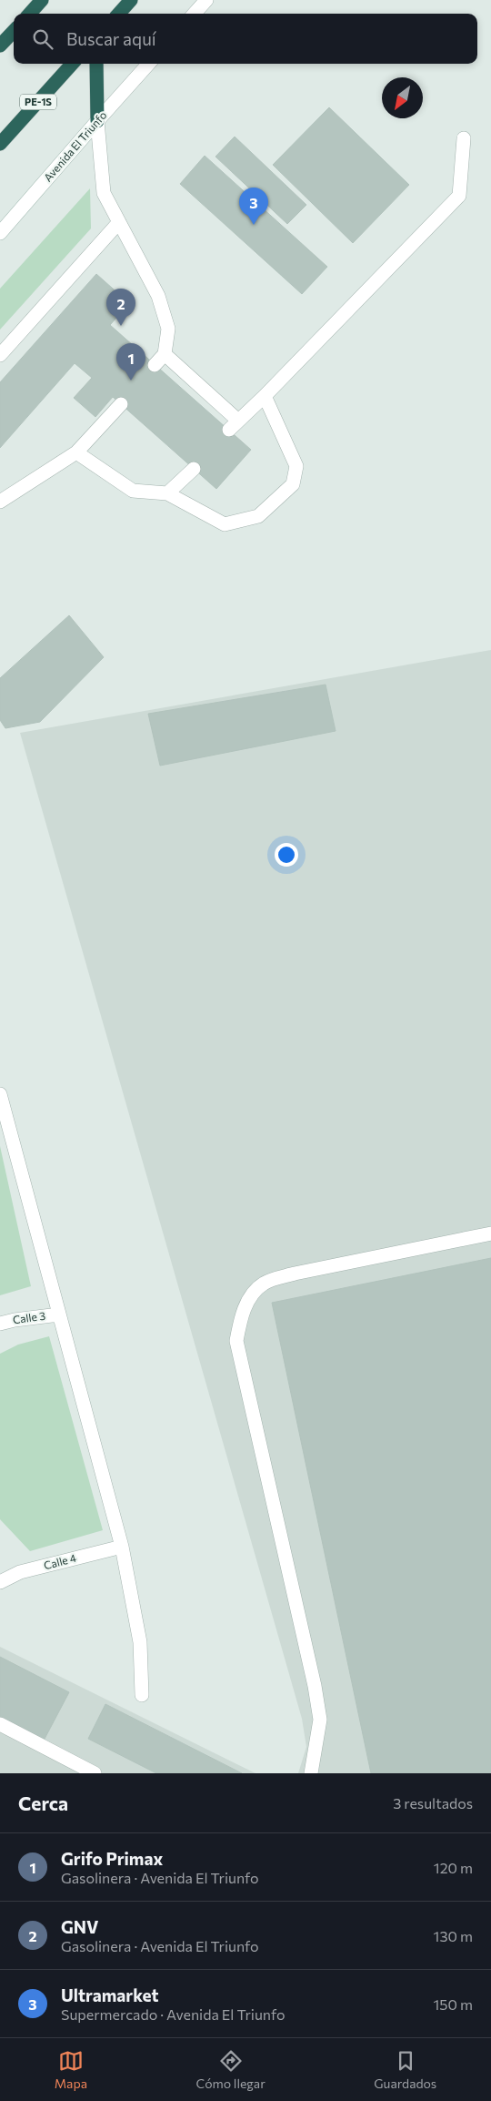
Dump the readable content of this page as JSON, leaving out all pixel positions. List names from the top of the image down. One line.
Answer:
{"streets":{"highway":["PE-1S"],"street":["Avenida El Triunfo","Calle 3","Calle 4"]},"north":"bottom left","page":{"search":"Buscar aquí","pins":["3","2","1"],"heading":["Cerca","3 resultados"],"list":[{"mark":"1","name":"Grifo Primax","note":"Gasolinera · Avenida El Triunfo","value":"120 m"},{"mark":"2","name":"GNV","note":"Gasolinera · Avenida El Triunfo","value":"130 m"},{"mark":"3","name":"Ultramarket","note":"Supermercado · Avenida El Triunfo","value":"150 m"}],"nav":["Mapa","Cómo llegar","Guardados"]}}
